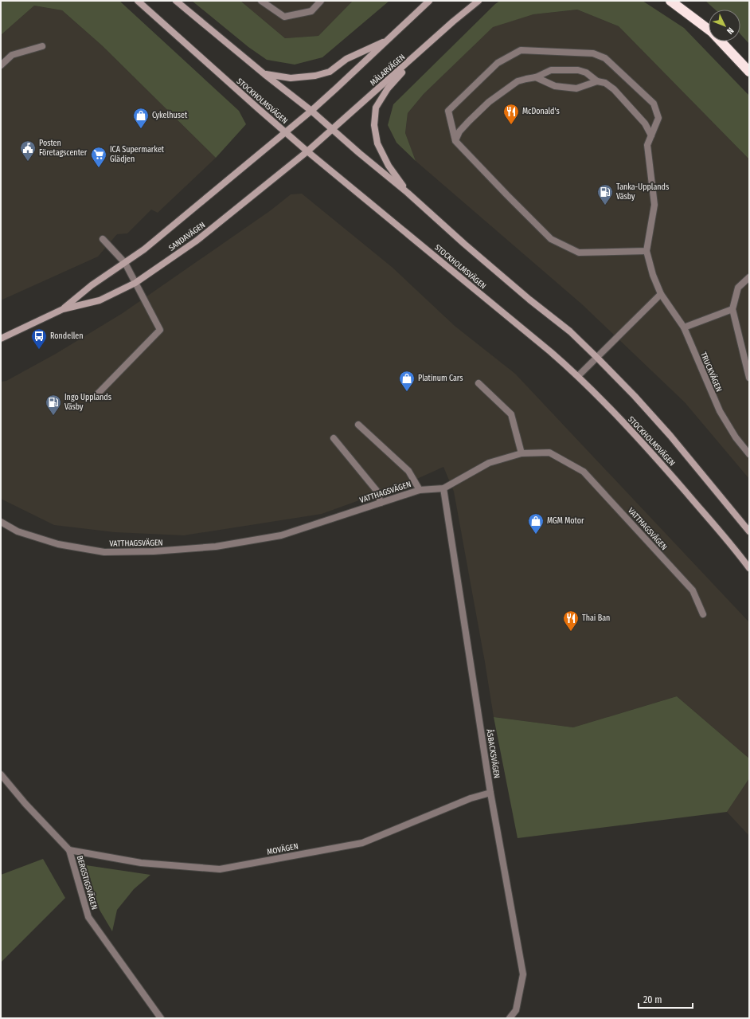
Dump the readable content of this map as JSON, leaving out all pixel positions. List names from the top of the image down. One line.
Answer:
{"streets":{"main road":["MÄLARVÄGEN","STOCKHOLMSVÄGEN","SANDAVÄGEN"],"street":["TRUCKVÄGEN","VATTHAGSVÄGEN","ÅSBACKSVÄGEN","MOVÄGEN","BERGSTIGSVÄGEN"]},"crossings":[["MÄLARVÄGEN","STOCKHOLMSVÄGEN"],["MÄLARVÄGEN","SANDAVÄGEN"],["STOCKHOLMSVÄGEN","SANDAVÄGEN"],["VATTHAGSVÄGEN","ÅSBACKSVÄGEN"],["ÅSBACKSVÄGEN","MOVÄGEN"],["MOVÄGEN","BERGSTIGSVÄGEN"]],"places":{"restaurant":["McDonald's","Thai Ban"],"shop":["Cykelhuset","Platinum Cars","MGM Motor"],"public building":["Posten Företagscenter"],"supermarket":["ICA Supermarket Glädjen"],"fuel station":["Tanka-Upplands Väsby","Ingo Upplands Väsby"],"bus stop":["Rondellen"]},"scale_bar":"20 m","north":"bottom right"}
